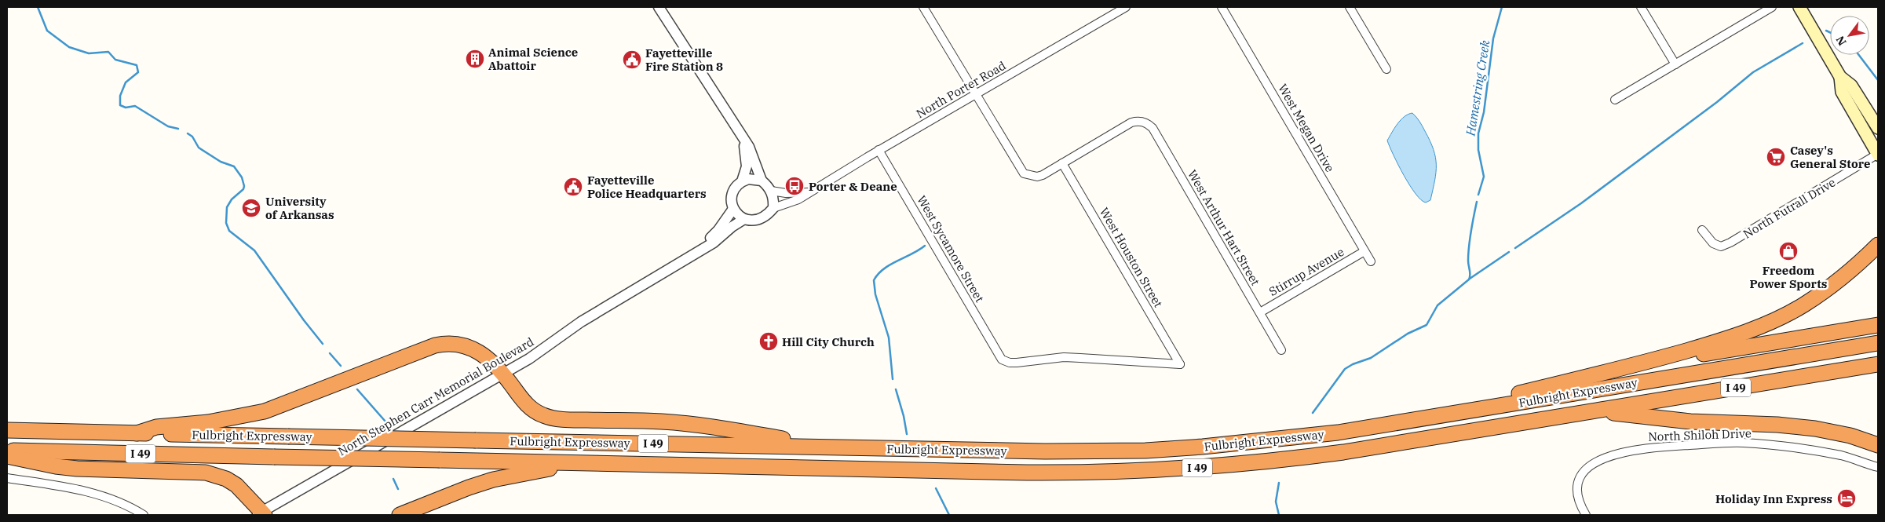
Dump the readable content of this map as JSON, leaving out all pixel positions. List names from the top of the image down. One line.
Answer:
{"streets":{"highway":["I 49","Fulbright Expressway"],"street":["North Porter Road","West Megan Drive","North Futrall Drive","West Arthur Hart Street","West Sycamore Street","West Houston Street","Stirrup Avenue","North Stephen Carr Memorial Boulevard","North Shiloh Drive"]},"crossings":[["North Porter Road","West Sycamore Street"],["North Porter Road","North Stephen Carr Memorial Boulevard"],["West Megan Drive","Stirrup Avenue"],["West Arthur Hart Street","West Houston Street"],["West Arthur Hart Street","Stirrup Avenue"],["West Sycamore Street","West Houston Street"]],"water":["Hamestring Creek"],"places":{"building":["Animal Science Abattoir"],"public building":["Fayetteville Fire Station 8","Fayetteville Police Headquarters"],"supermarket":["Casey's General Store"],"bus stop":["Porter & Deane"],"school or university":["University of Arkansas"],"shop":["Freedom Power Sports"],"church":["Hill City Church"],"hotel":["Holiday Inn Express"]},"north":"bottom left"}
